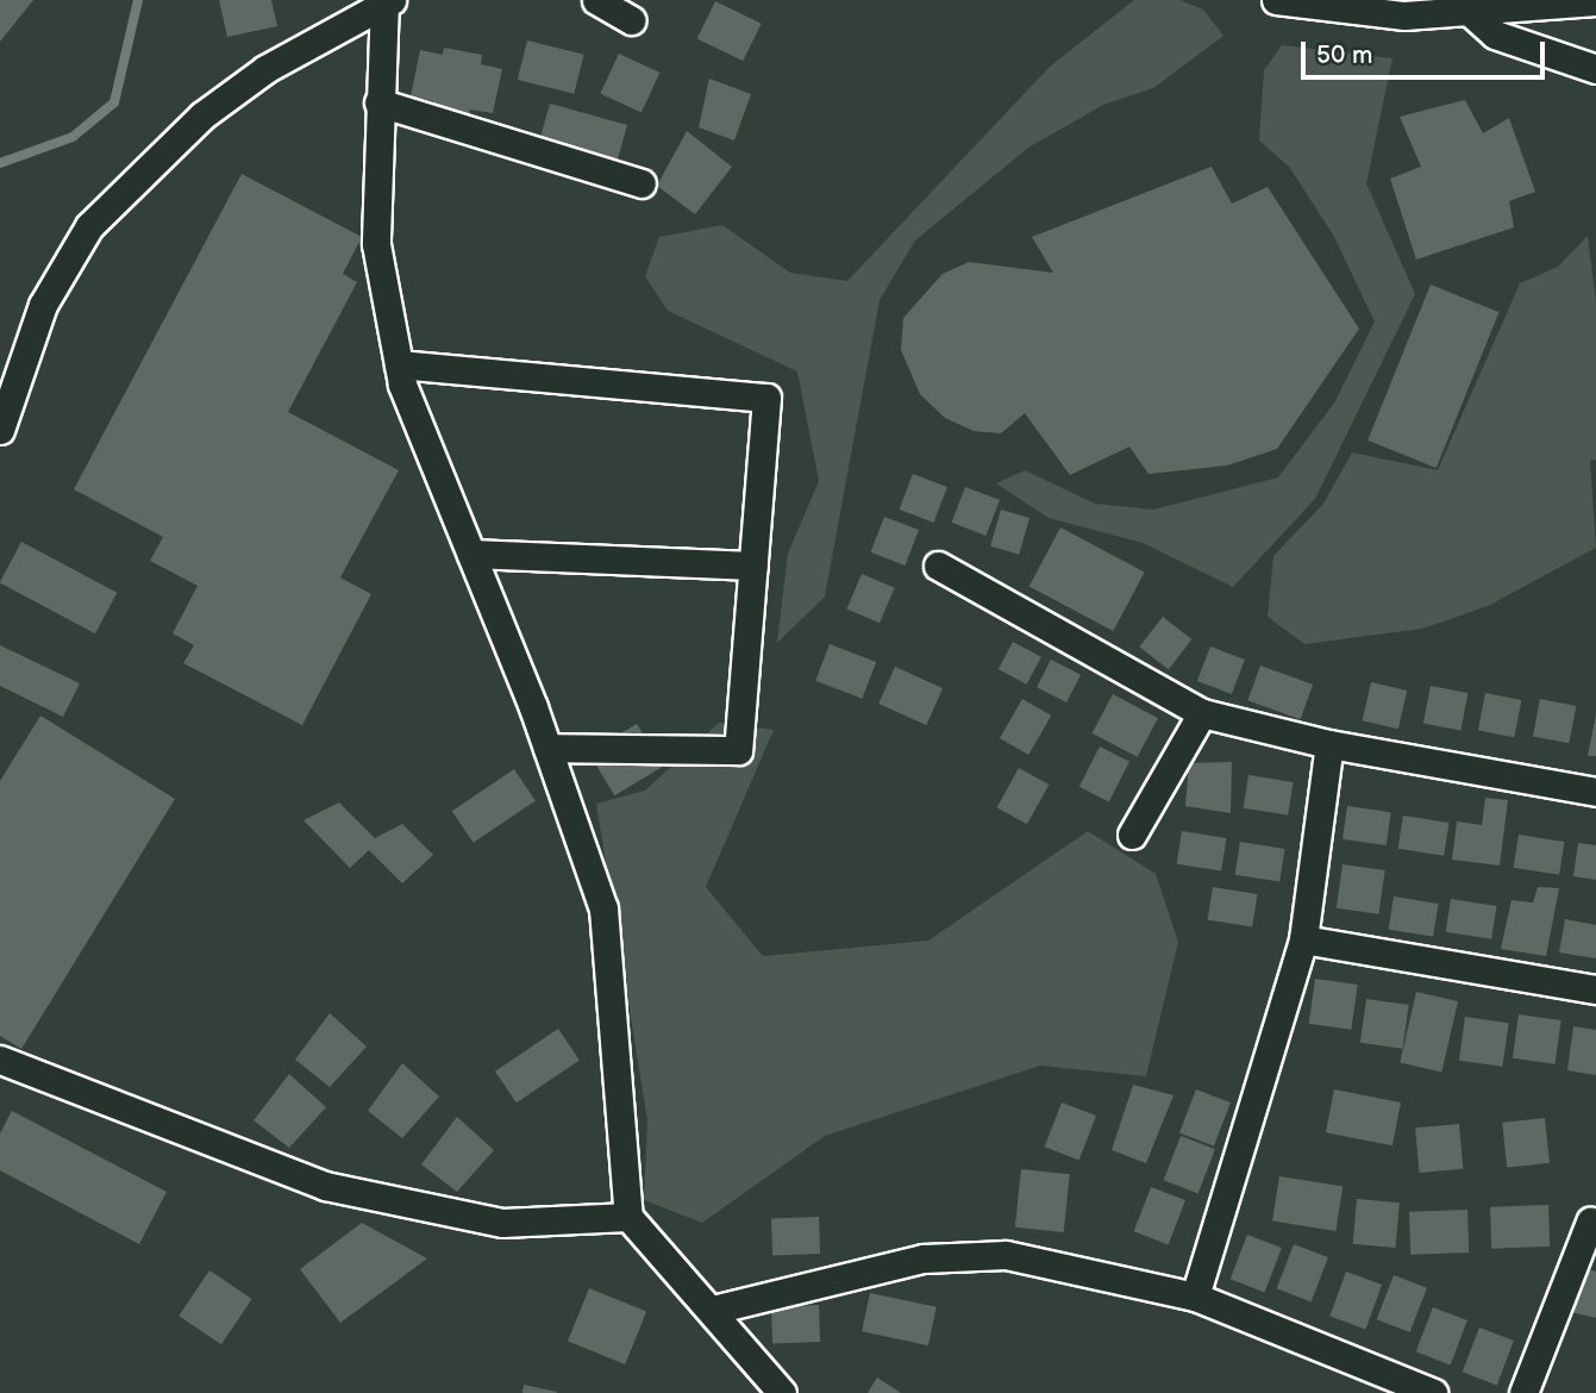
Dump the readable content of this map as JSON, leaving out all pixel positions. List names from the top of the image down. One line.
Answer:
{"scale_bar":"50 m"}
